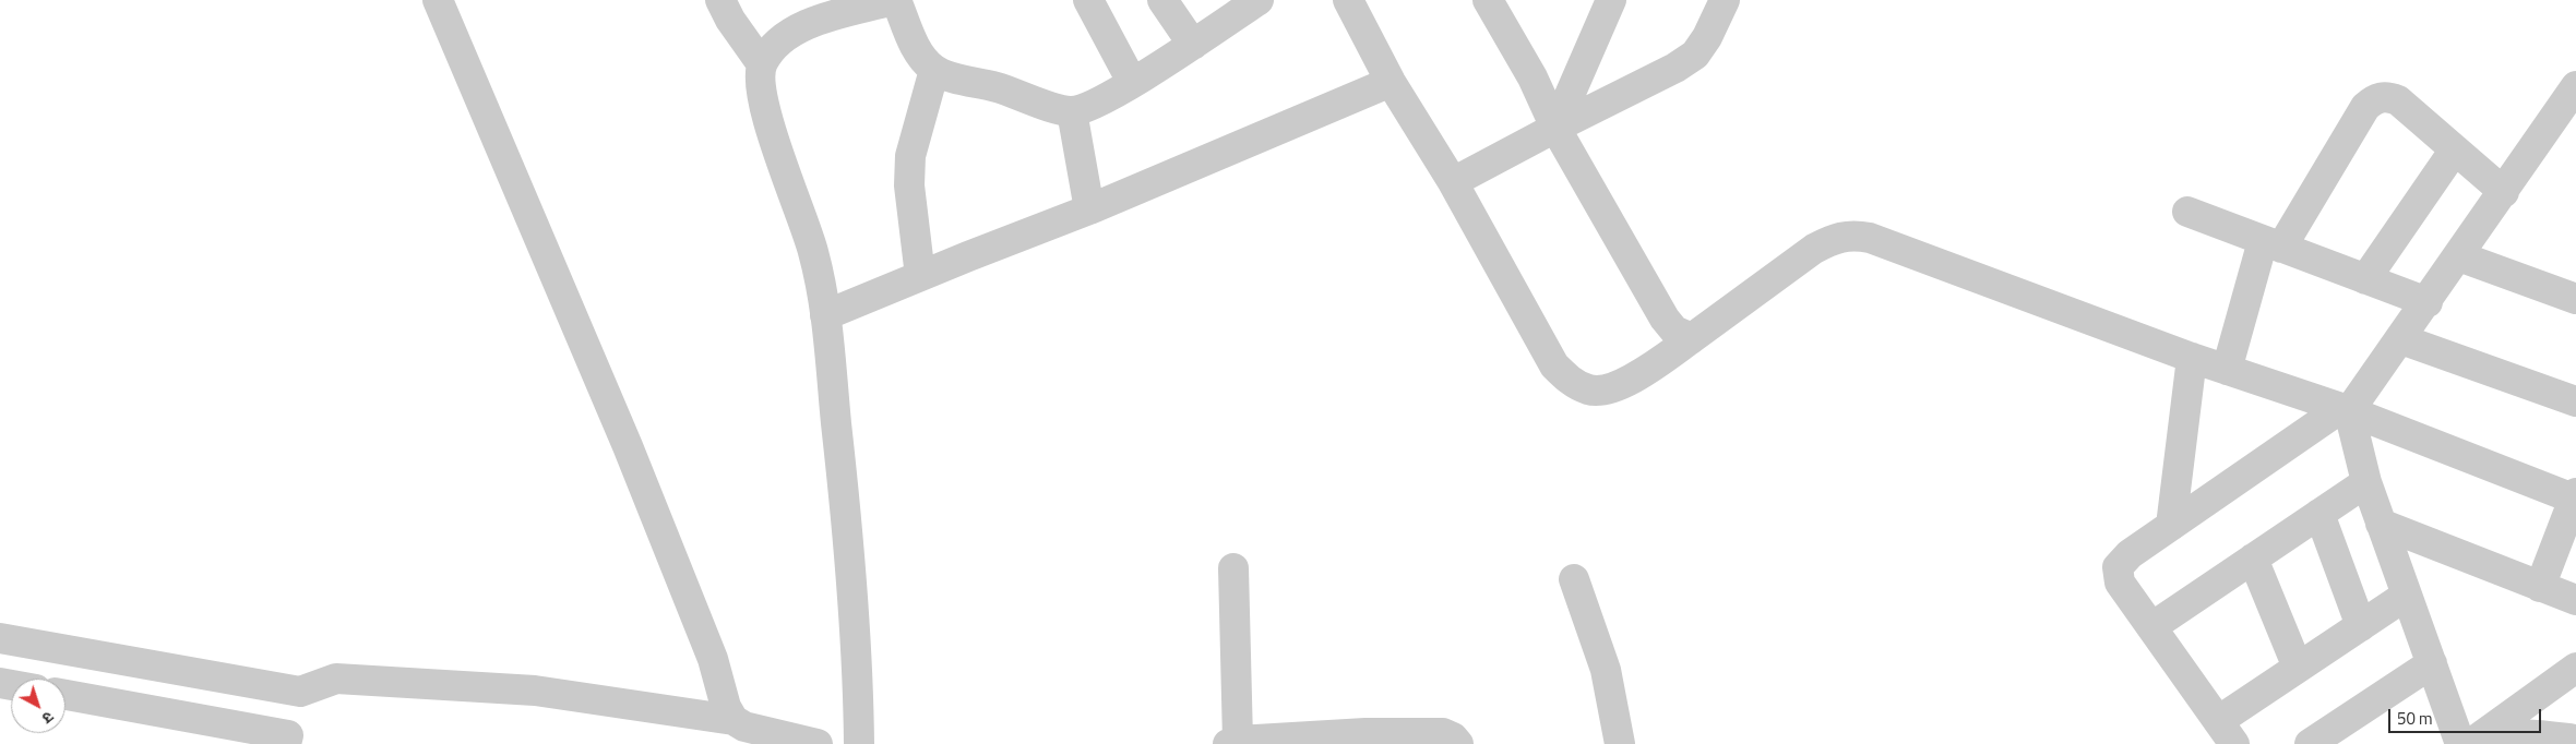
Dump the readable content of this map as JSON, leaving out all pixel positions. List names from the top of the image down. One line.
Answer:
{"scale_bar":"50 m","north":"bottom right"}
